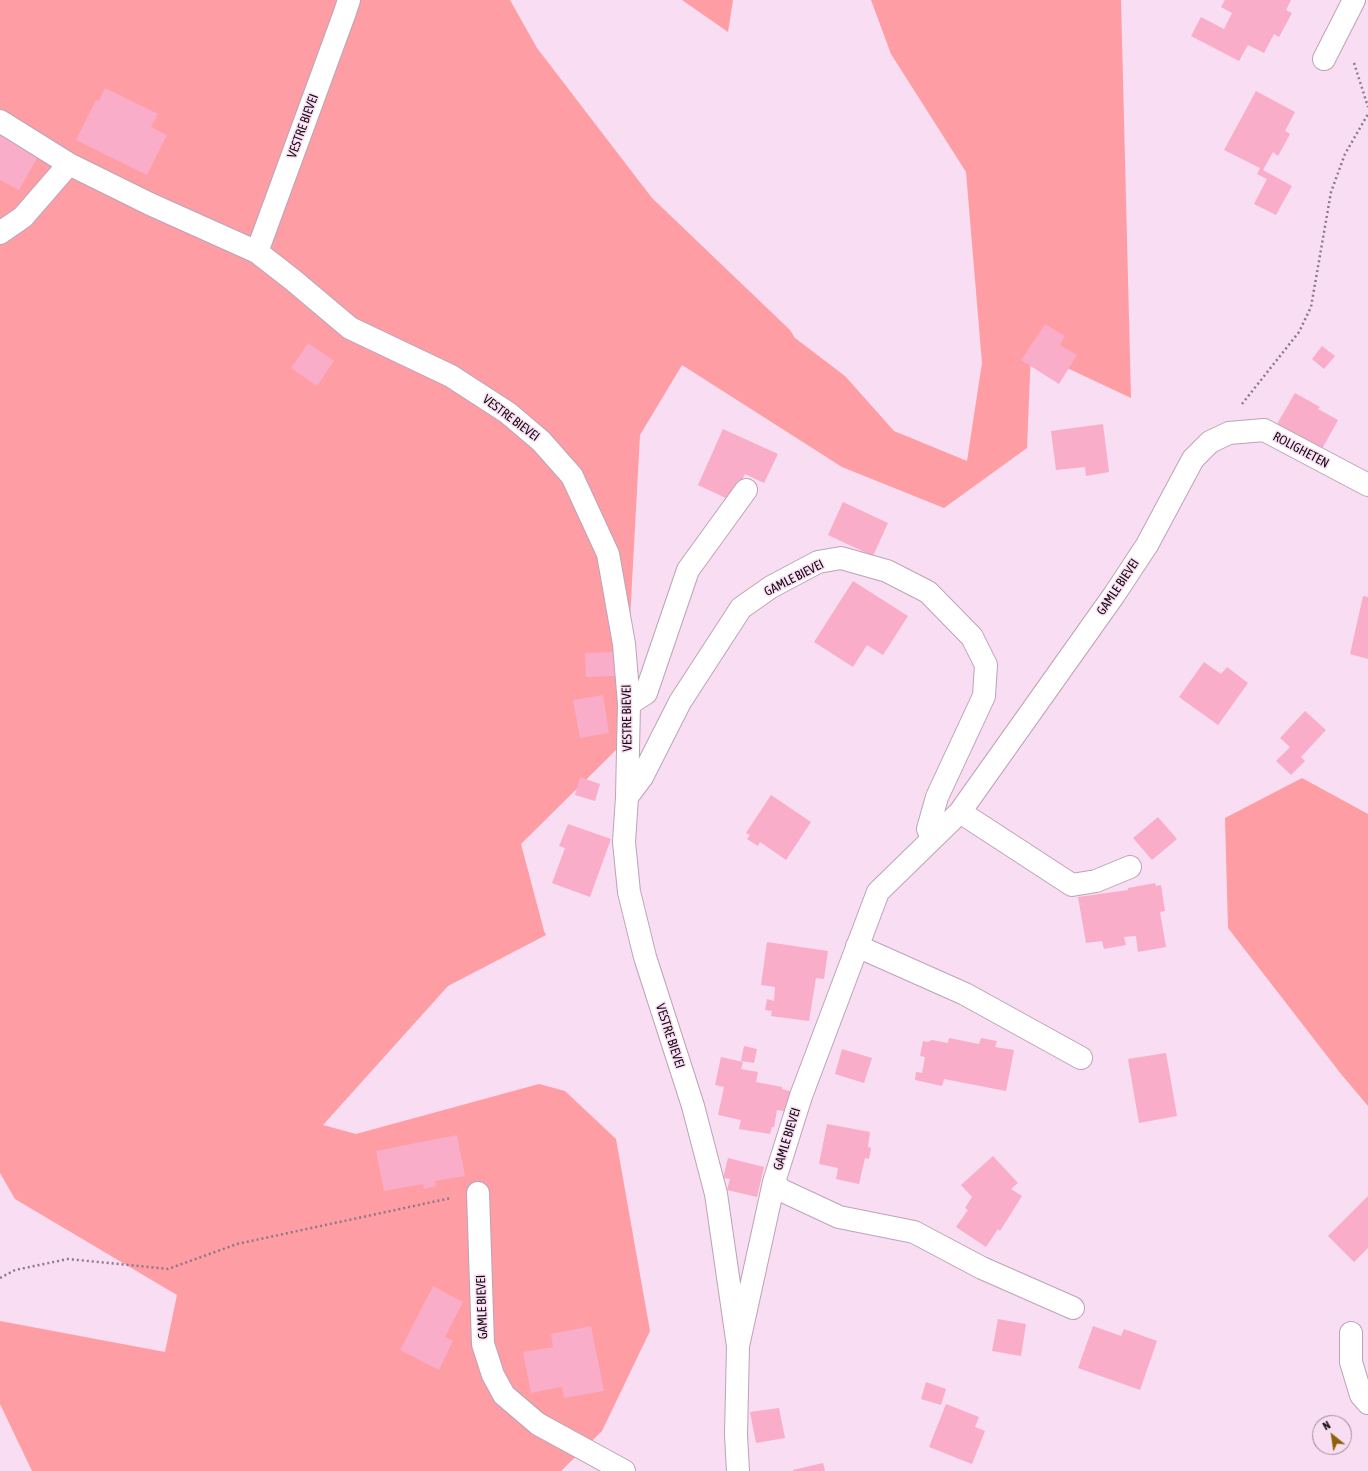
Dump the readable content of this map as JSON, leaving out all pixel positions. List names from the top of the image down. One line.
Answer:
{"streets":{"street":["VESTRE BIEVEI","ROLIGHETEN","GAMLE BIEVEI"]},"crossings":[["VESTRE BIEVEI","GAMLE BIEVEI"],["ROLIGHETEN","GAMLE BIEVEI"]],"north":"top left"}
